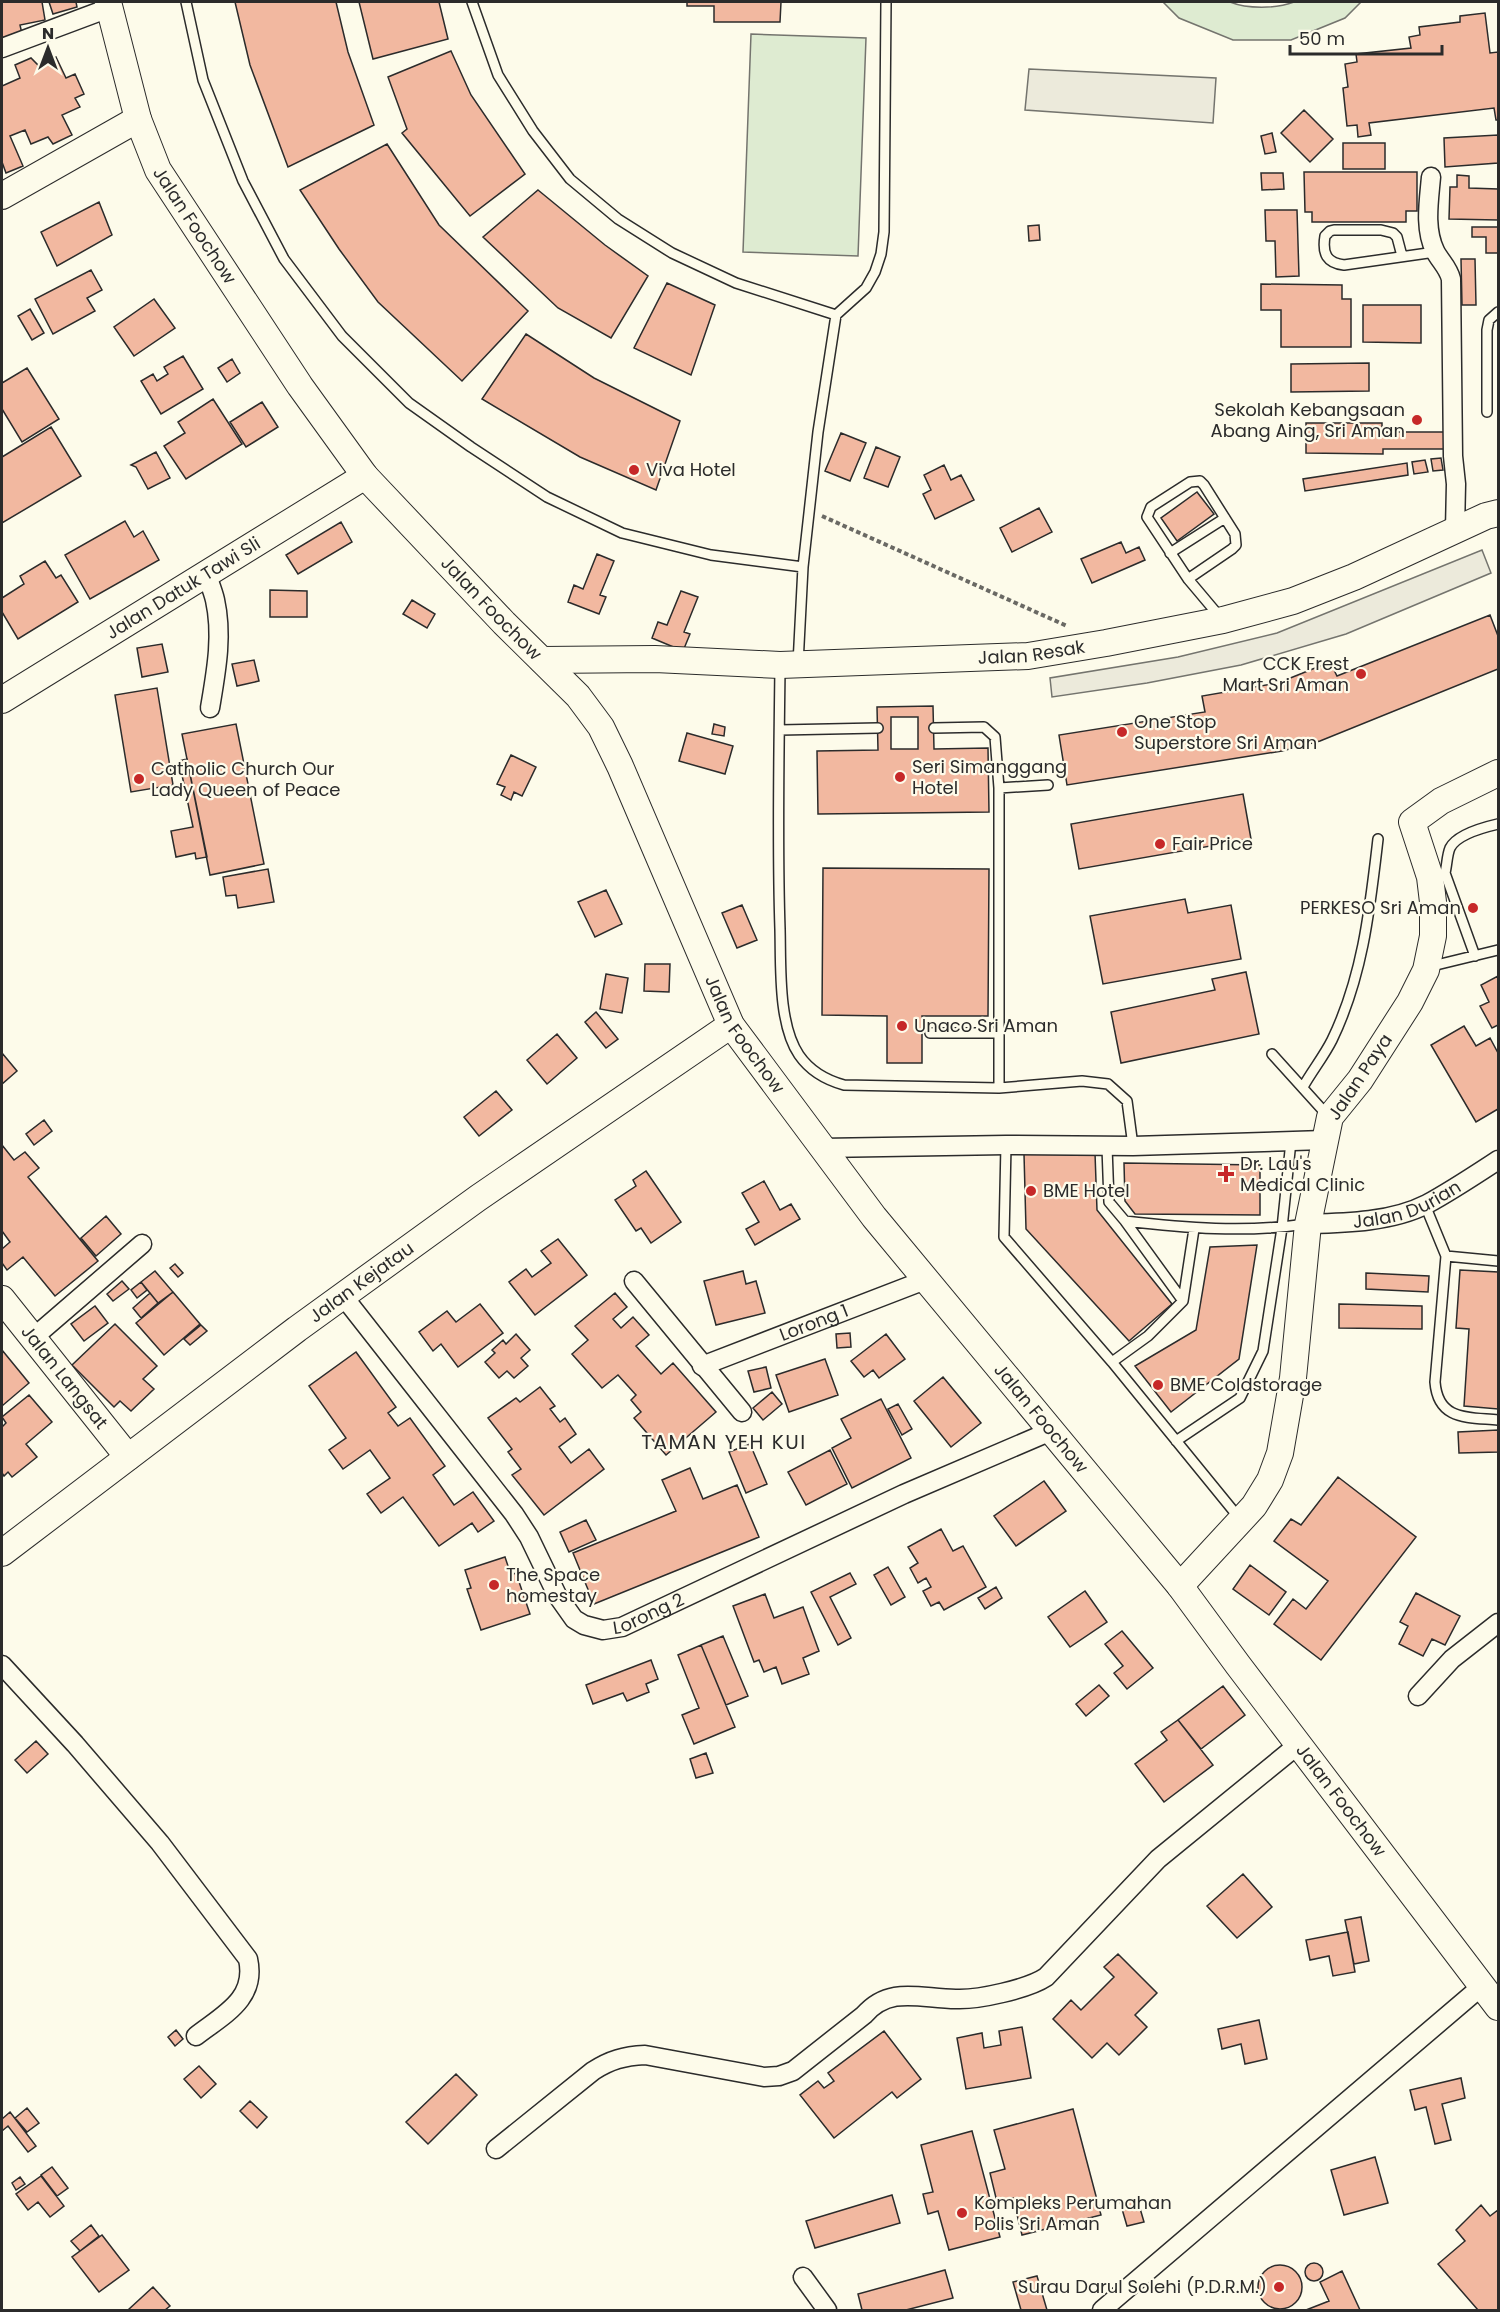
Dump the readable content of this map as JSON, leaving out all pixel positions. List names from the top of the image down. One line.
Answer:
{"streets":{"street":["Jalan Foochow","Jalan Datuk Tawi Sli","Jalan Resak","Jalan Paya","Jalan Durian","Jalan Kejatau","Lorong 1","Jalan Langsat","Lorong 2"]},"crossings":[["Jalan Foochow","Jalan Datuk Tawi Sli"],["Jalan Foochow","Jalan Resak"],["Jalan Foochow","Jalan Paya"],["Jalan Foochow","Jalan Kejatau"],["Jalan Foochow","Lorong 1"],["Jalan Foochow","Lorong 2"],["Jalan Paya","Jalan Durian"],["Jalan Kejatau","Jalan Langsat"],["Jalan Kejatau","Lorong 2"]],"districts":["TAMAN YEH KUI"],"places":{"other":["Sekolah Kebangsaan Abang Aing, Sri Aman","Viva Hotel","CCK Frest Mart Sri Aman","One Stop Superstore Sri Aman","Seri Simanggang Hotel","Catholic Church Our Lady Queen of Peace","Fair Price","PERKESO Sri Aman","Unaco Sri Aman","BME Hotel","BME Coldstorage","The Space homestay","Kompleks Perumahan Polis Sri Aman","Surau Darul Solehi (P.D.R.M.)"],"health":["Dr. Lau's Medical Clinic"]},"scale_bar":"50 m","north":"top"}
